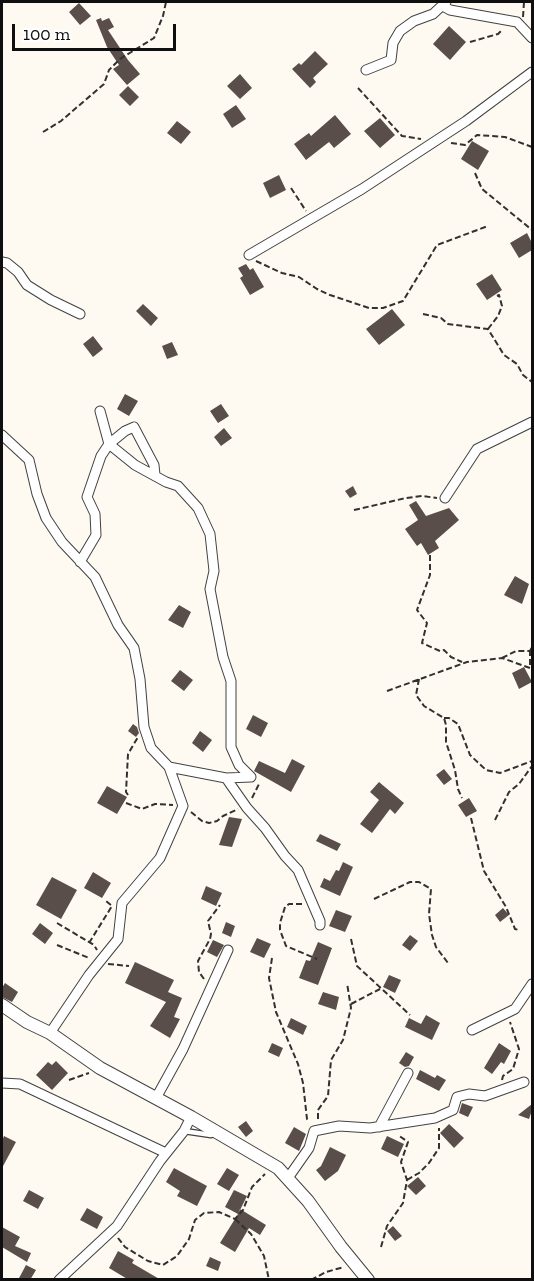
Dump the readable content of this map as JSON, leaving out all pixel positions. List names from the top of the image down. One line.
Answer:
{"scale_bar":"100 m"}
